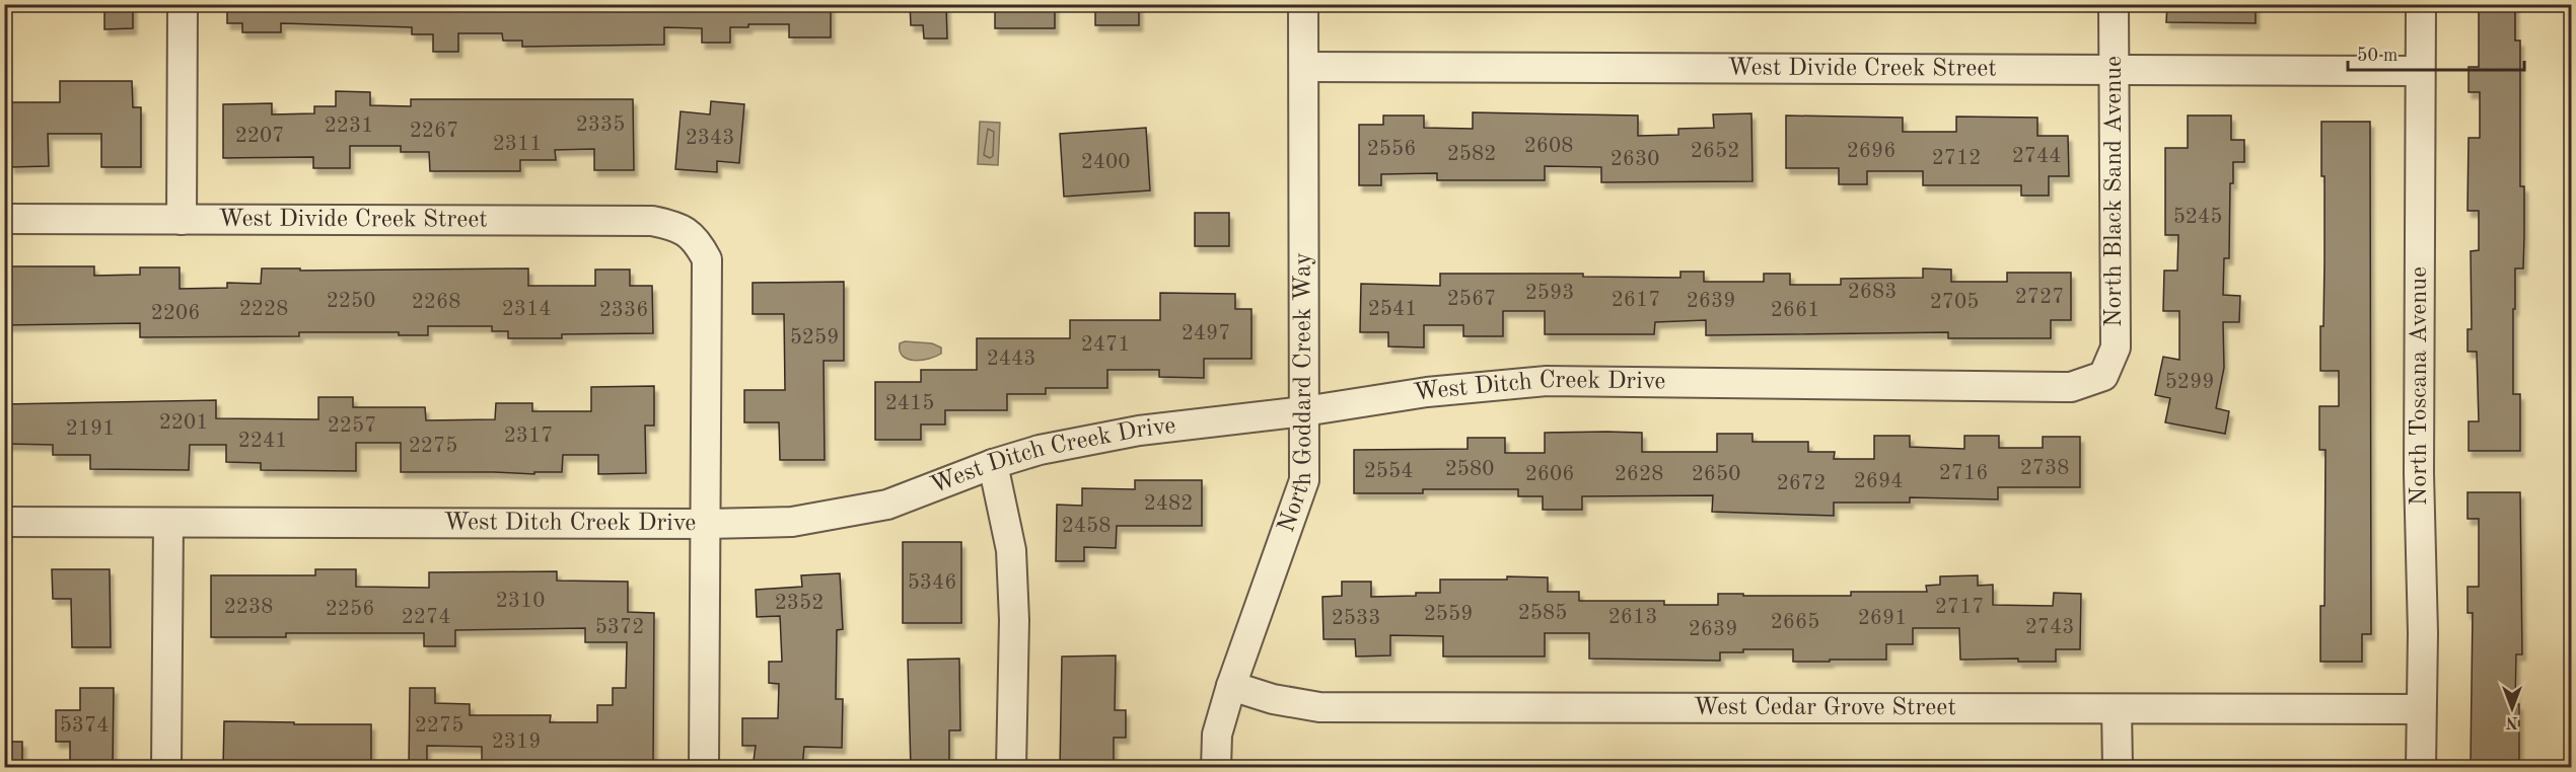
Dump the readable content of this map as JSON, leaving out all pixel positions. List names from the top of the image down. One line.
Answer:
{"streets":{"street":["West Divide Creek Street","North Black Sand Avenue","North Toscana Avenue","West Ditch Creek Drive","North Goddard Creek Way","West Cedar Grove Street"]},"crossings":[["West Divide Creek Street","North Black Sand Avenue"],["West Divide Creek Street","North Toscana Avenue"],["West Divide Creek Street","West Ditch Creek Drive"],["West Divide Creek Street","North Goddard Creek Way"],["North Black Sand Avenue","West Ditch Creek Drive"],["North Toscana Avenue","West Cedar Grove Street"],["West Ditch Creek Drive","North Goddard Creek Way"],["North Goddard Creek Way","West Cedar Grove Street"]],"house_numbers":["2335","2231","2267","2207","2343","2311","2608","2556","2652","2696","2582","2744","2712","2630","2400","5245","2683","2593","2727","2567","2617","2250","2639","2268","2705","2228","2314","2541","2336","2661","2206","2497","5259","2471","2443","5299","2415","2201","2257","2191","2317","2241","2275","2738","2580","2554","2716","2606","2628","2650","2694","2672","2482","2458","5346","2310","2352","2238","2717","2256","2585","2559","2274","2613","2533","2691","2665","5372","2743","2639","5374","2275","2319"],"scale_bar":"50 m","north":"bottom"}
